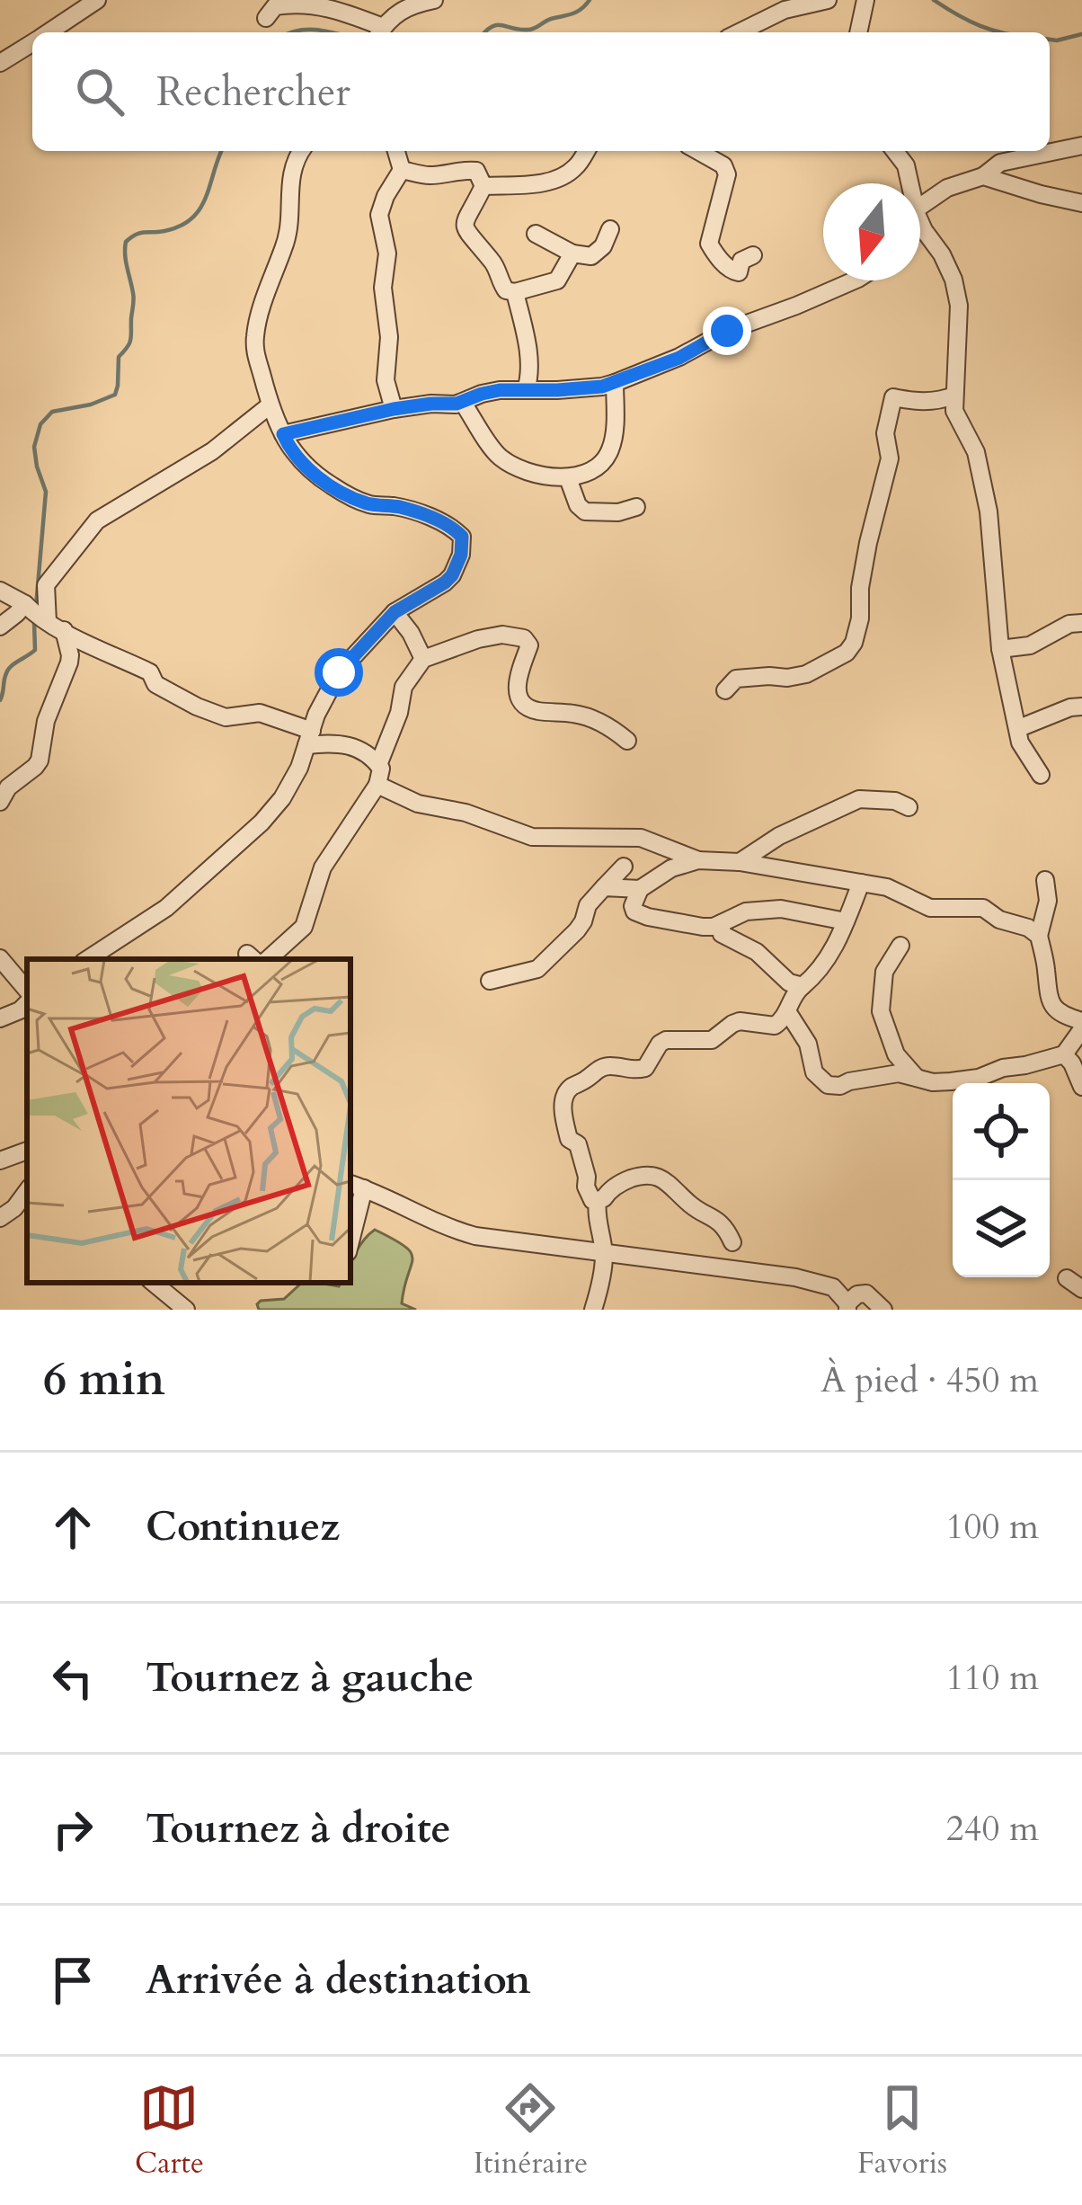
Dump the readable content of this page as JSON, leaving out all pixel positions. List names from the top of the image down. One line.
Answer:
{"north":"bottom","page":{"search":"Rechercher","heading":["6 min","À pied · 450 m"],"list":[["Continuez","100 m"],["Tournez à gauche","110 m"],["Tournez à droite","240 m"],"Arrivée à destination"],"nav":["Carte","Itinéraire","Favoris"]}}
